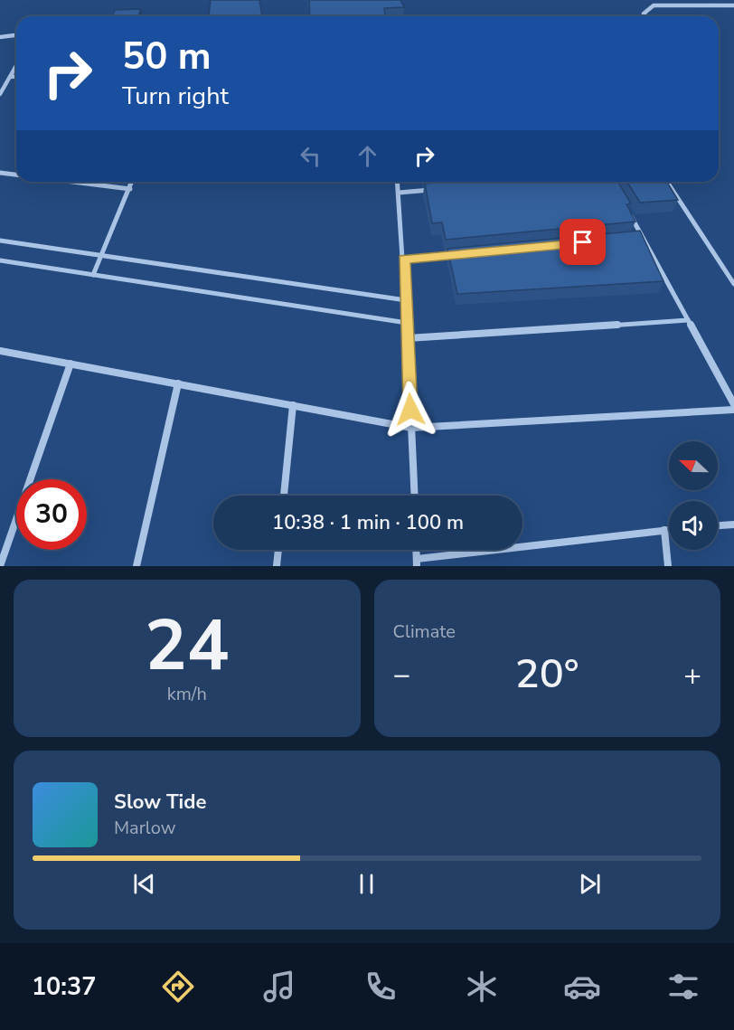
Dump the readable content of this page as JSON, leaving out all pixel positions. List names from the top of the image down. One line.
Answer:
{"north":"left","page":{"turn":["50 m","Turn right"],"limit":"30","trip":"10:38 · 1 min · 100 m","tile":[["24","km/h"],"Climate"],"heat":["−","20°","+"],"song":["Slow Tide","Marlow"],"tabs":"10:37"}}
